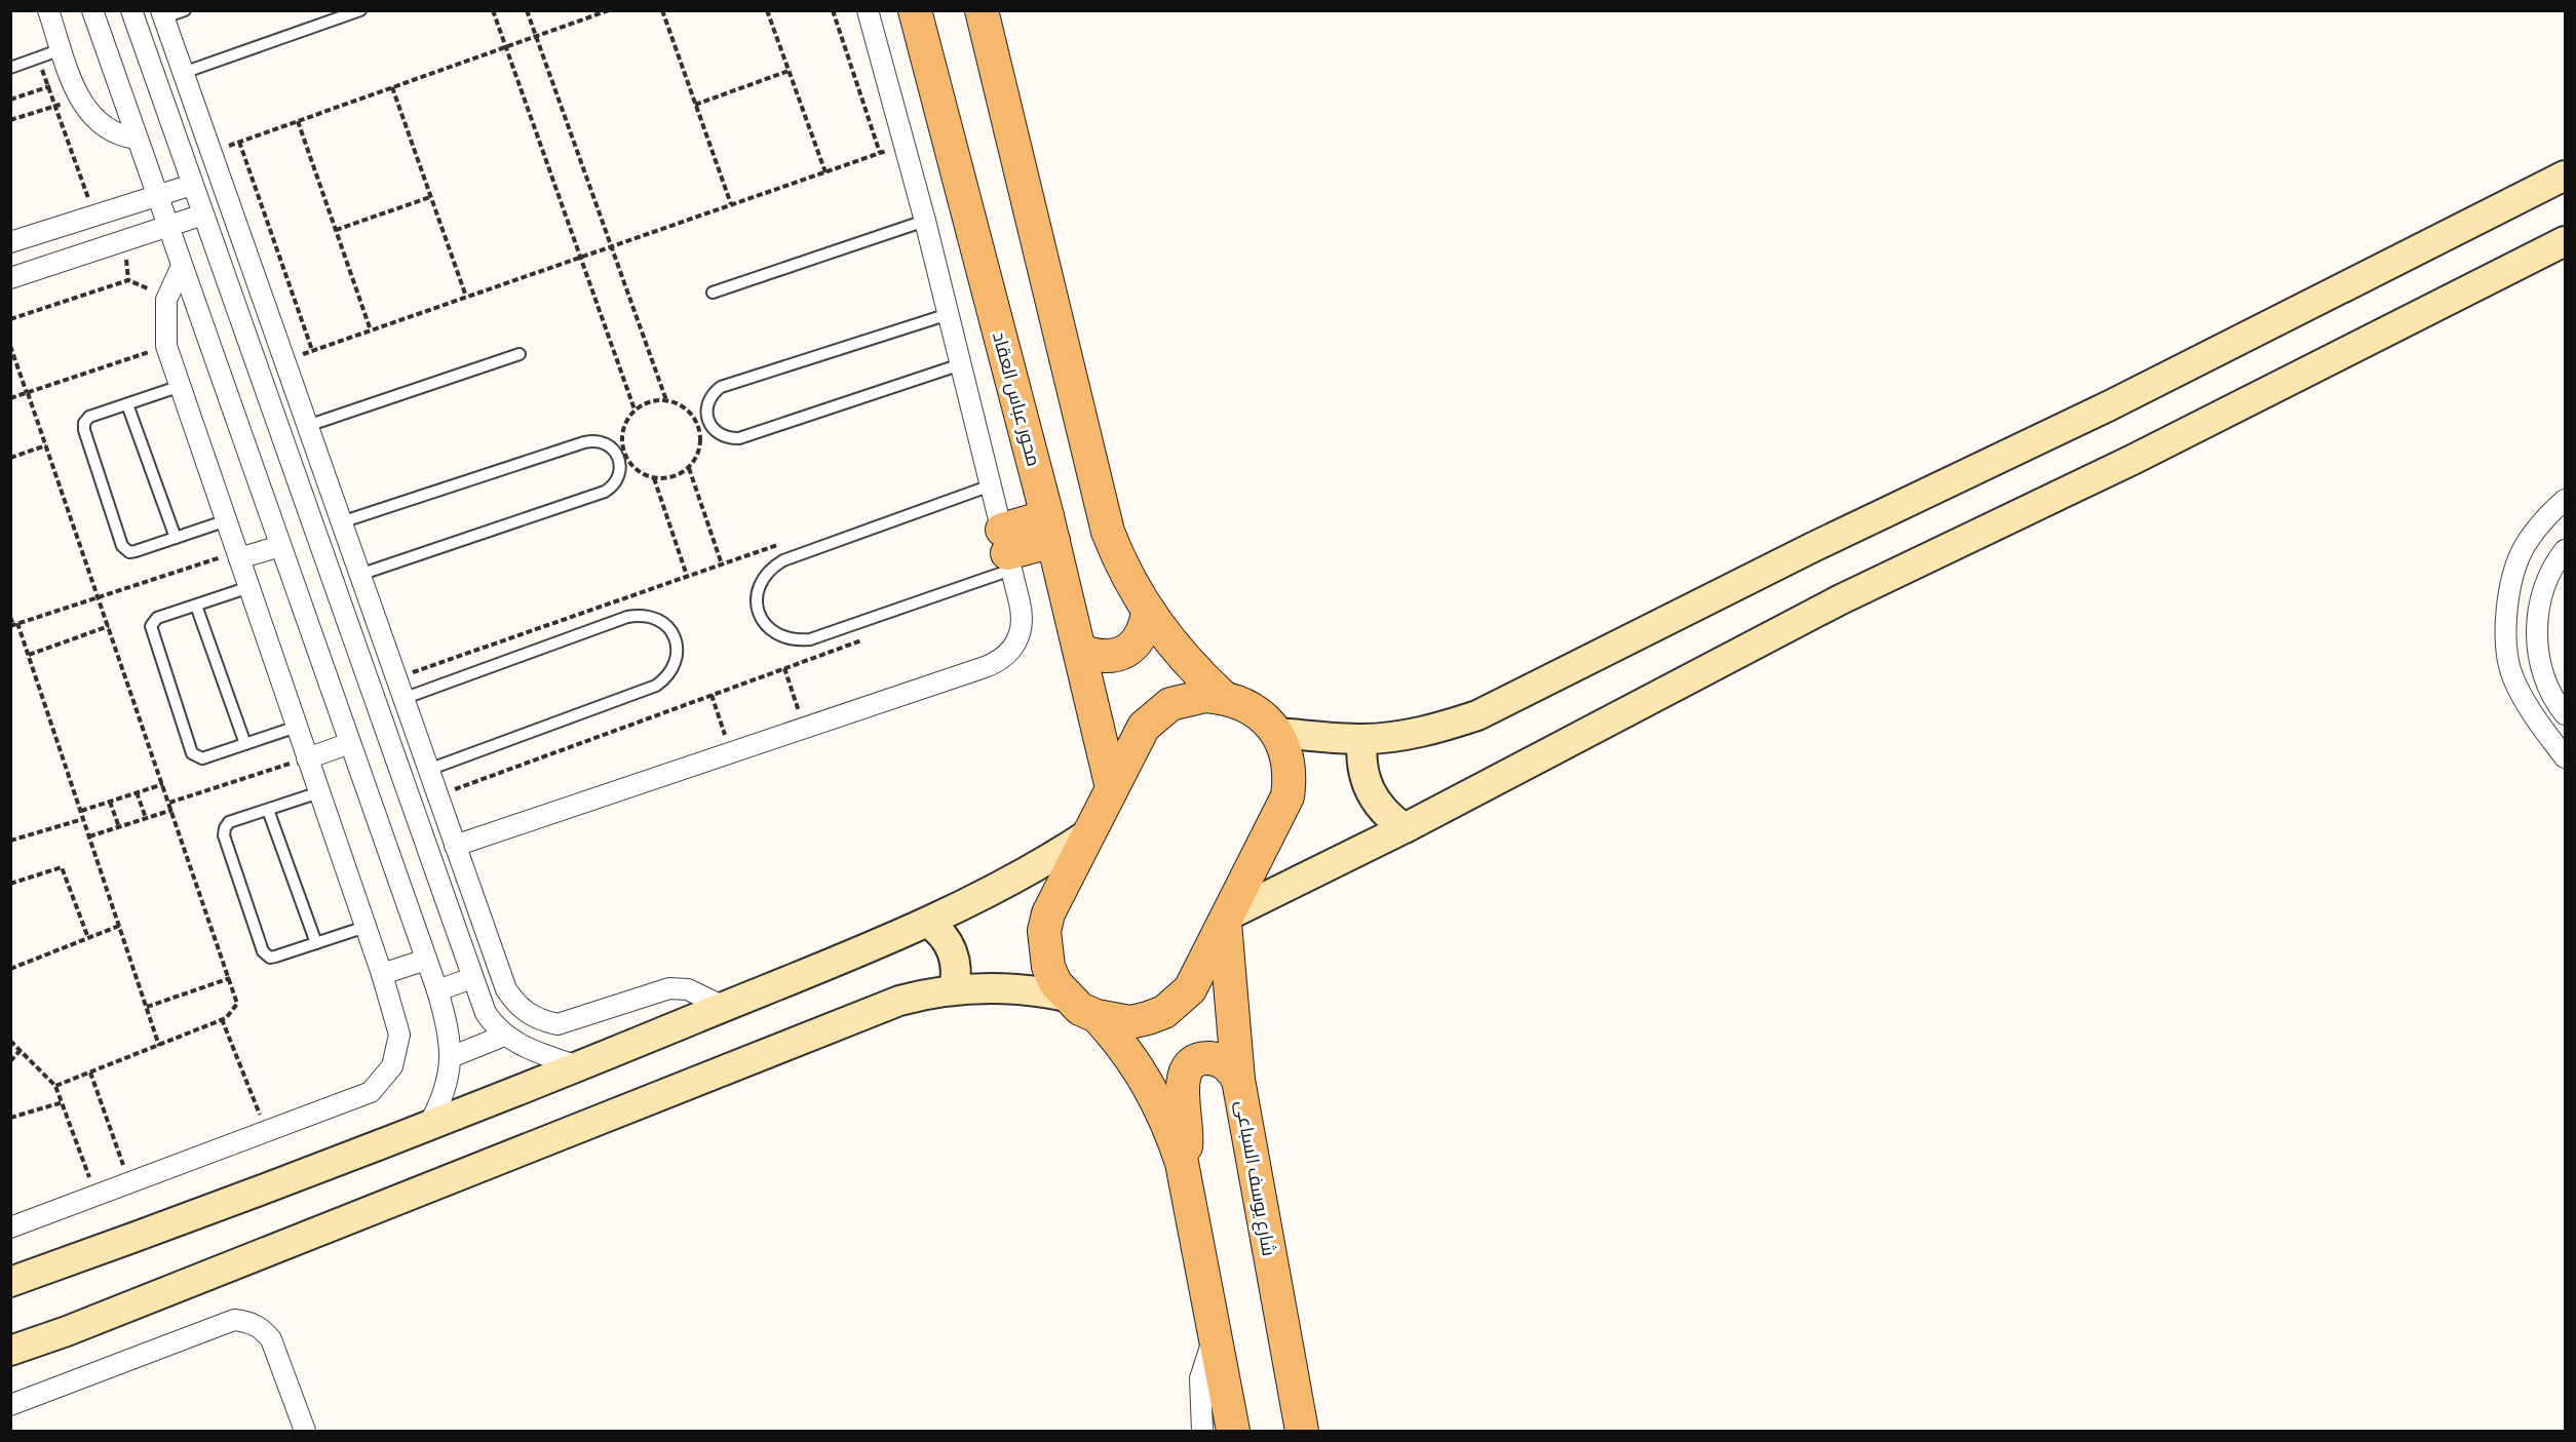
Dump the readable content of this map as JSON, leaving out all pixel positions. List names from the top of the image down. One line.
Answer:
{"streets":{"main road":["محور عباس العقاد","شارع يوسف السباعى"]}}
